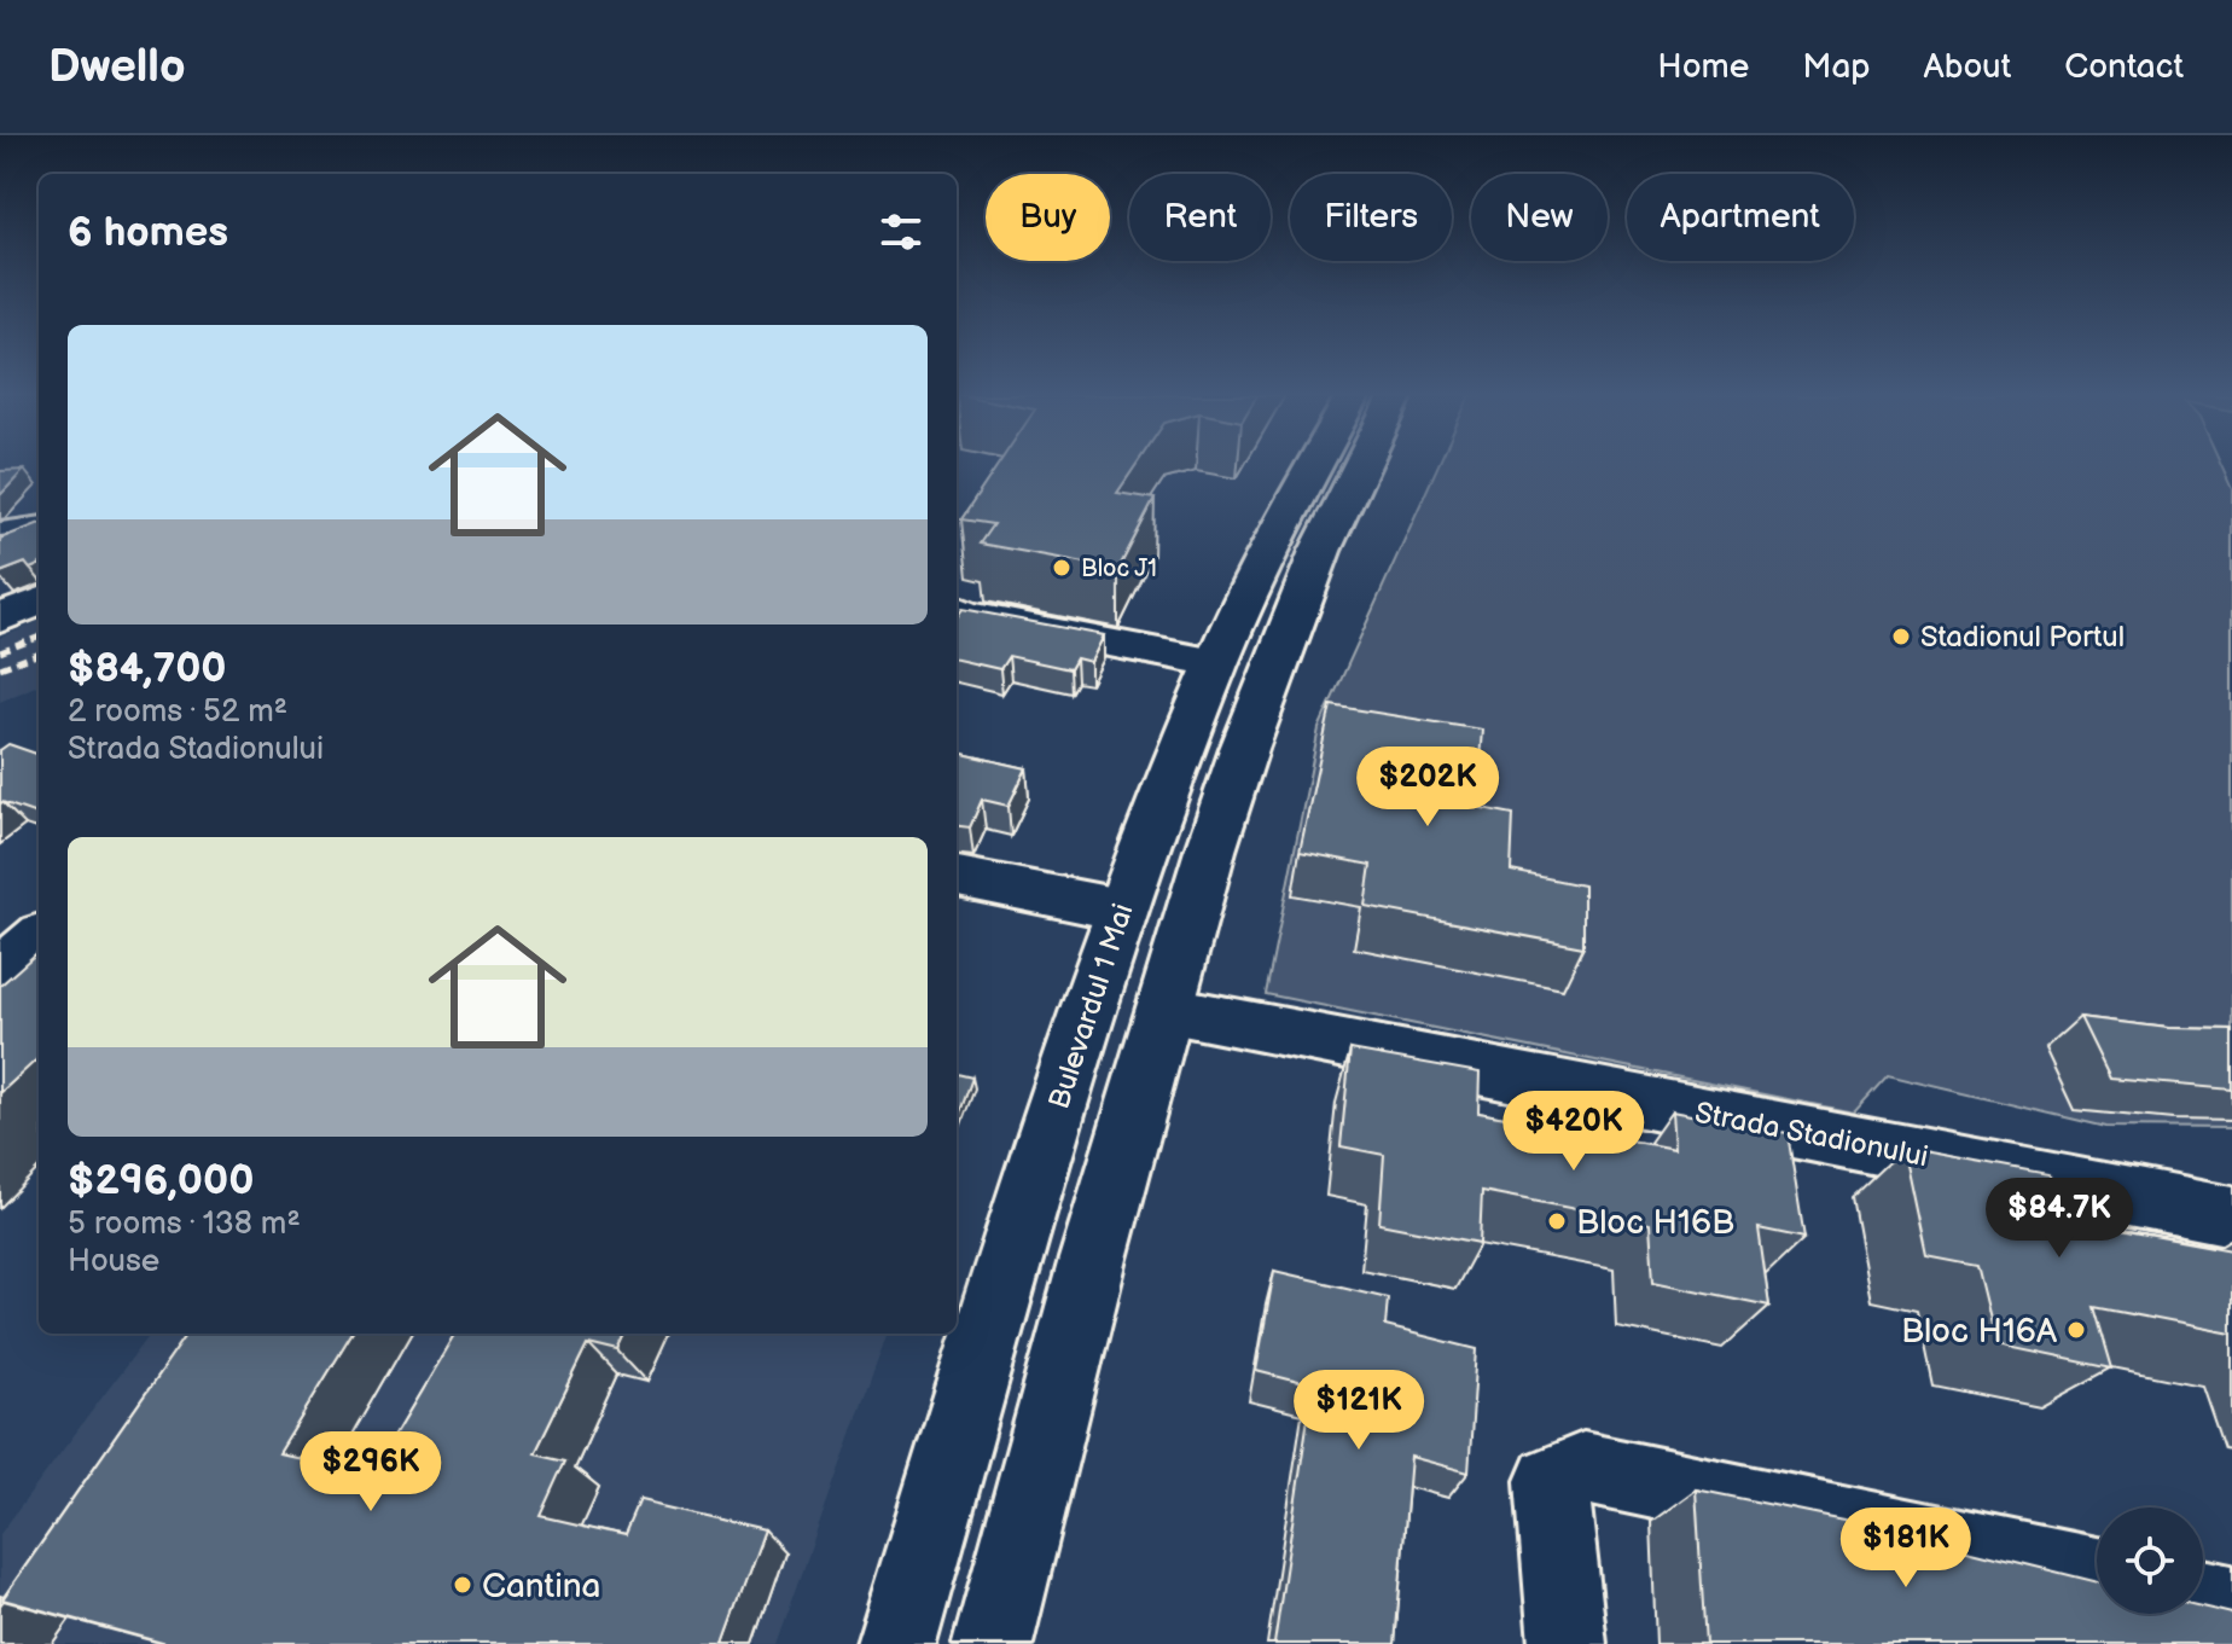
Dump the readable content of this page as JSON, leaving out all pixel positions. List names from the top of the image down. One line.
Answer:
{"streets":{"main road":["Bulevardul 1 Mai"],"street":["Strada Stadionului"]},"places":["Bloc J1","Stadionul Portul","Bloc H16B","Bloc H16A","Cantina"],"page":{"header":"Dwello","nav":["Home","Map","About","Contact"],"chip":["Buy","Rent","Filters","New","Apartment"],"heading":"6 homes","list":[{"name":"$84,700","note":"2 rooms · 52 m² · Strada Stadionului"},{"name":"$296,000","note":"5 rooms · 138 m² · House"}],"price":["$202K","$420K","$84.7K","$121K","$296K","$181K"]}}
